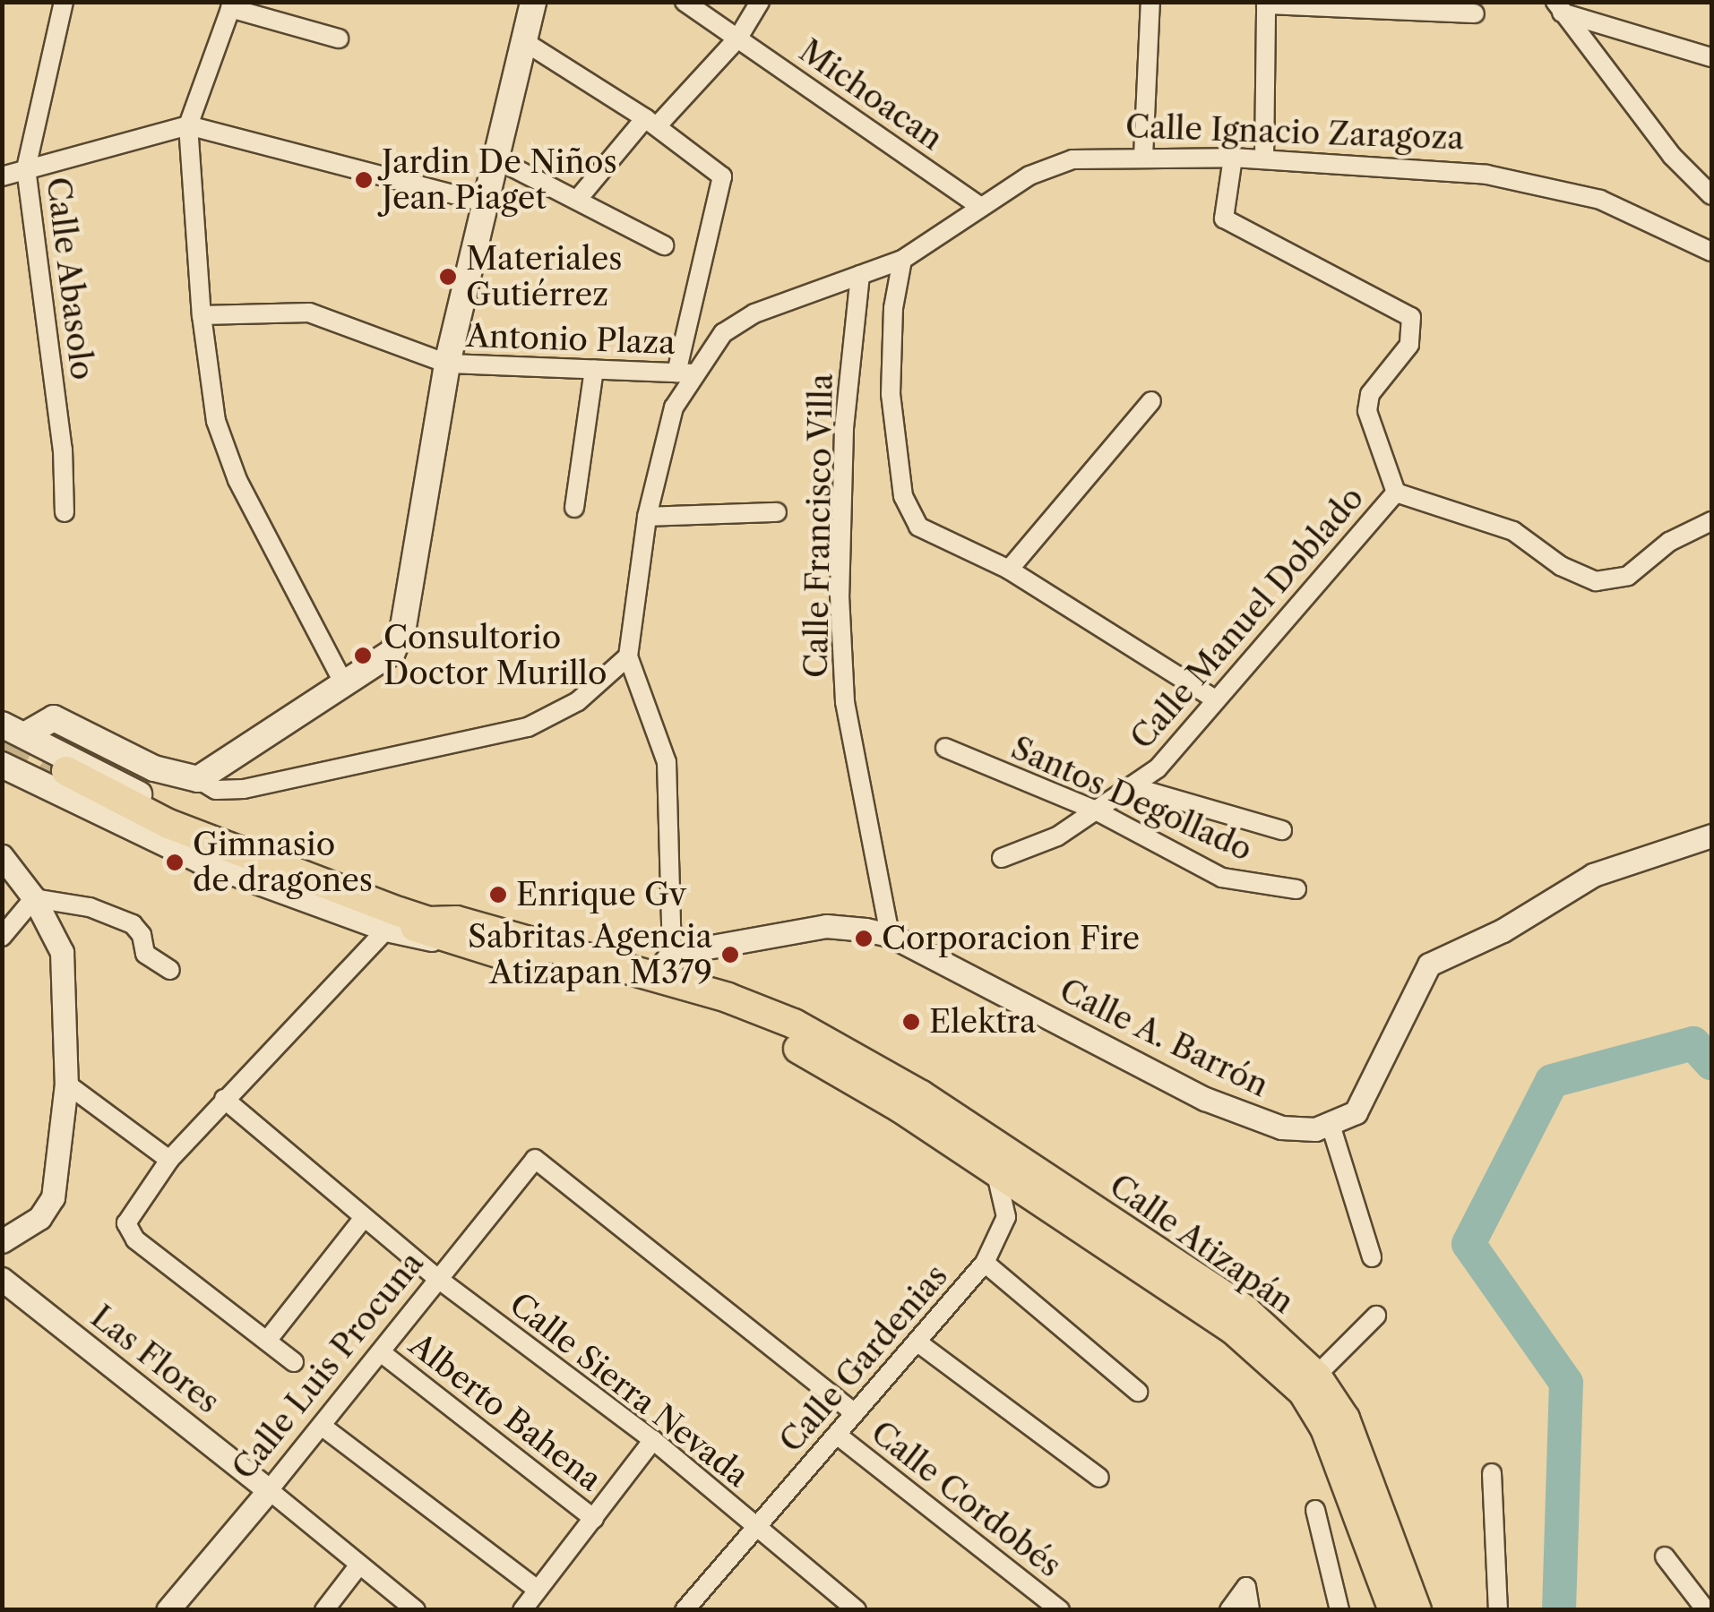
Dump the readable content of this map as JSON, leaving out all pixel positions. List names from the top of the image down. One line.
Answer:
{"streets":{"main road":["Calle Atizapán"],"street":["Michoacan","Calle Ignacio Zaragoza","Calle Abasolo","Antonio Plaza","Calle Francisco Villa","Calle Manuel Doblado","Santos Degollado","Calle A. Barrón","Calle Gardenias","Las Flores","Calle Luis Procuna","Calle Sierra Nevada","Alberto Bahena","Calle Cordobés"]},"crossings":[["Michoacan","Calle Ignacio Zaragoza"],["Calle Ignacio Zaragoza","Antonio Plaza"],["Calle Ignacio Zaragoza","Calle Francisco Villa"],["Calle Francisco Villa","Calle A. Barrón"],["Calle Manuel Doblado","Santos Degollado"],["Calle Atizapán","Calle Gardenias"],["Calle Gardenias","Calle Luis Procuna"],["Calle Gardenias","Calle Sierra Nevada"],["Calle Gardenias","Calle Cordobés"],["Las Flores","Calle Luis Procuna"],["Calle Luis Procuna","Calle Sierra Nevada"],["Calle Luis Procuna","Alberto Bahena"]],"places":["Jardin De Niños Jean Piaget","Materiales Gutiérrez","Consultorio Doctor Murillo","Gimnasio de dragones","Enrique Gv","Corporacion Fire","Sabritas Agencia Atizapan M379","Elektra"]}
